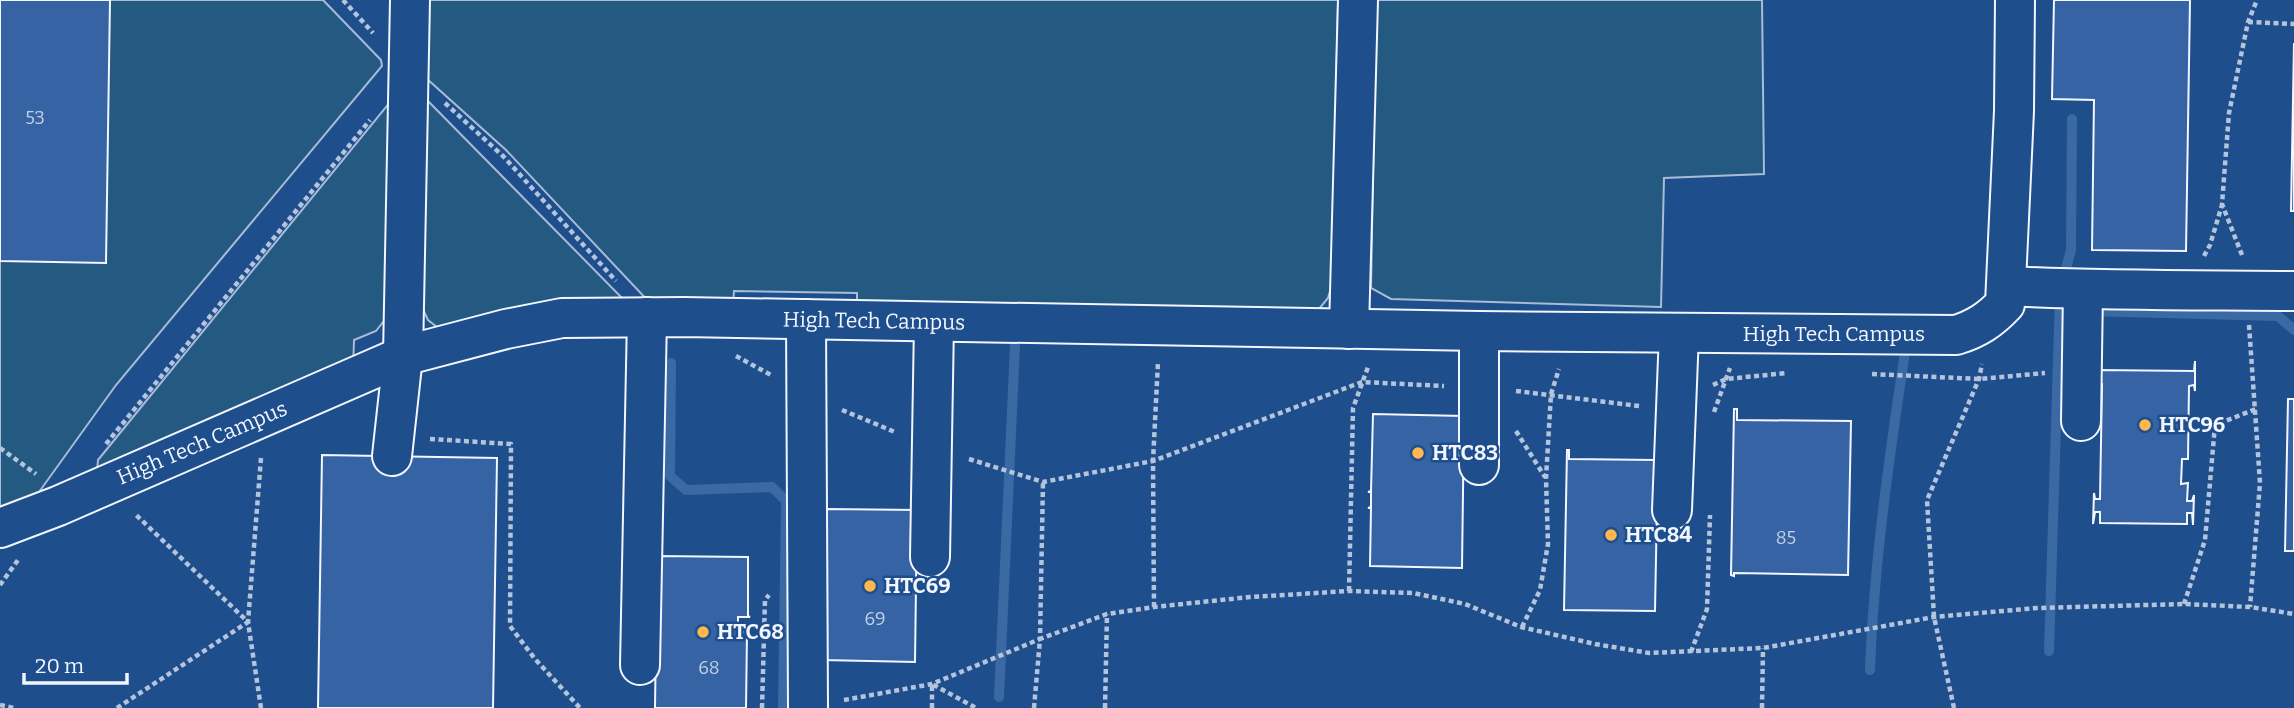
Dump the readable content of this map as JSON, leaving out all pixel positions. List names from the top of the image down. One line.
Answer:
{"streets":{"street":["High Tech Campus"]},"places":["HTC96","HTC83","HTC84","HTC69","HTC68"],"house_numbers":["53","85","69","68"],"scale_bar":"20 m"}
